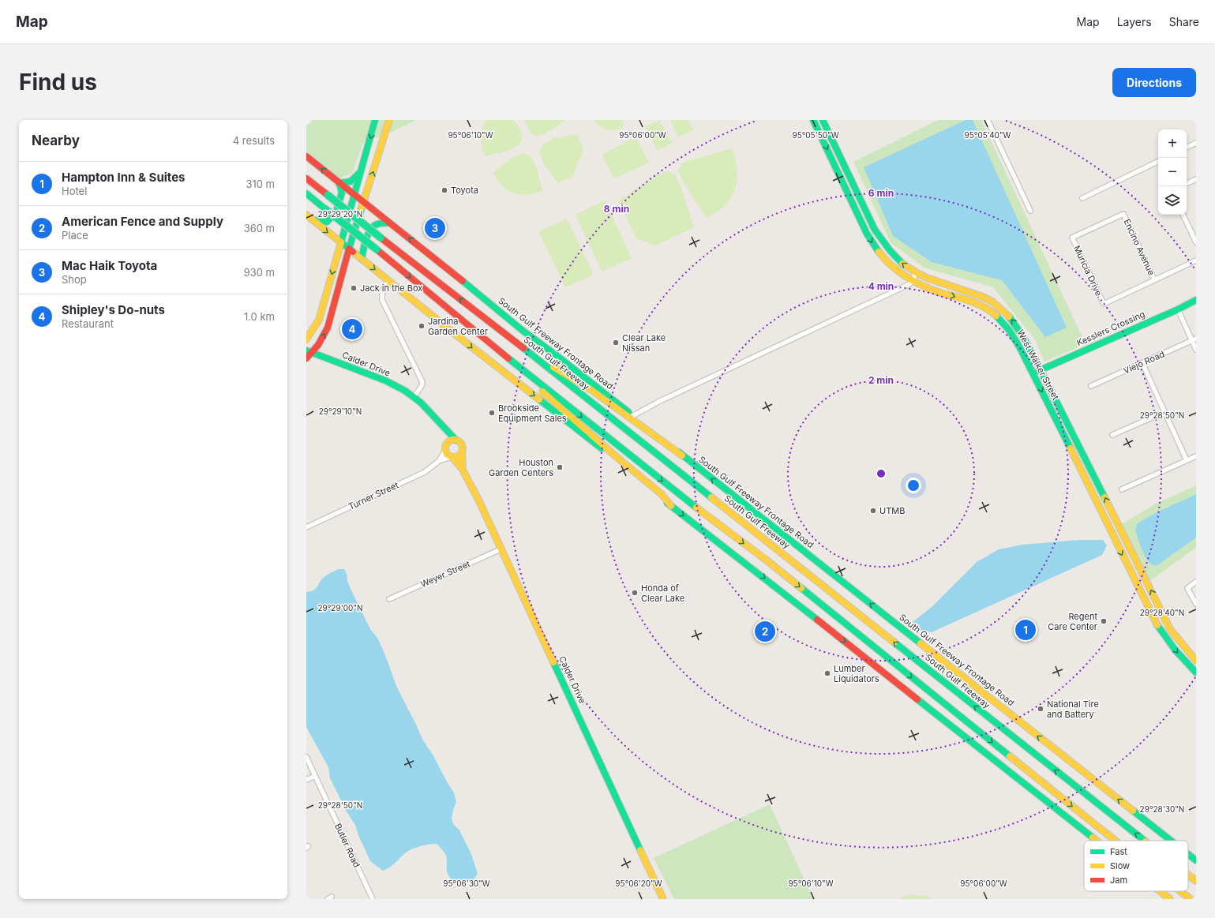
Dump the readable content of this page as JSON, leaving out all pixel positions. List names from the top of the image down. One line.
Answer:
{"streets":{"main road":["Kesslers Crossing","South Gulf Freeway Frontage Road","South Gulf Freeway","Calder Drive","West Walker Street"],"street":["Encino Avenue","Muricia Drive","Viejo Road","Turner Street","Weyer Street","Butler Road"]},"crossings":[["Encino Avenue","Muricia Drive"],["Kesslers Crossing","West Walker Street"],["Calder Drive","Turner Street"],["Calder Drive","Weyer Street"]],"places":["Toyota","Jack in the Box","Jardina Garden Center","Clear Lake Nissan","Brookside Equipment Sales","Houston Garden Centers","UTMB","Honda of Clear Lake","Regent Care Center","Lumber Liquidators","National Tire and Battery"],"legend":["Fast","Slow","Jam"],"page":{"header":"Map","nav":["Map","Layers","Share"],"buttons":"Directions","title":"Find us","heading":["Nearby","4 results"],"map_buttons":["+","−"],"list":[{"mark":"1","name":"Hampton Inn & Suites","note":"Hotel","value":"310 m"},{"mark":"2","name":"American Fence and Supply","note":"Place","value":"360 m"},{"mark":"3","name":"Mac Haik Toyota","note":"Shop","value":"930 m"},{"mark":"4","name":"Shipley's Do-nuts","note":"Restaurant","value":"1.0 km"}],"pins":["3","4","1","2"]},"coordinates":["95°06'10\"W","95°06'00\"W","95°05'50\"W","95°05'40\"W","29°29'20\"N","29°29'10\"N","29°28'50\"N","29°29'00\"N","29°28'40\"N","29°28'30\"N","95°06'30\"W","95°06'20\"W"],"rings":["6 min","8 min","4 min","2 min"]}
